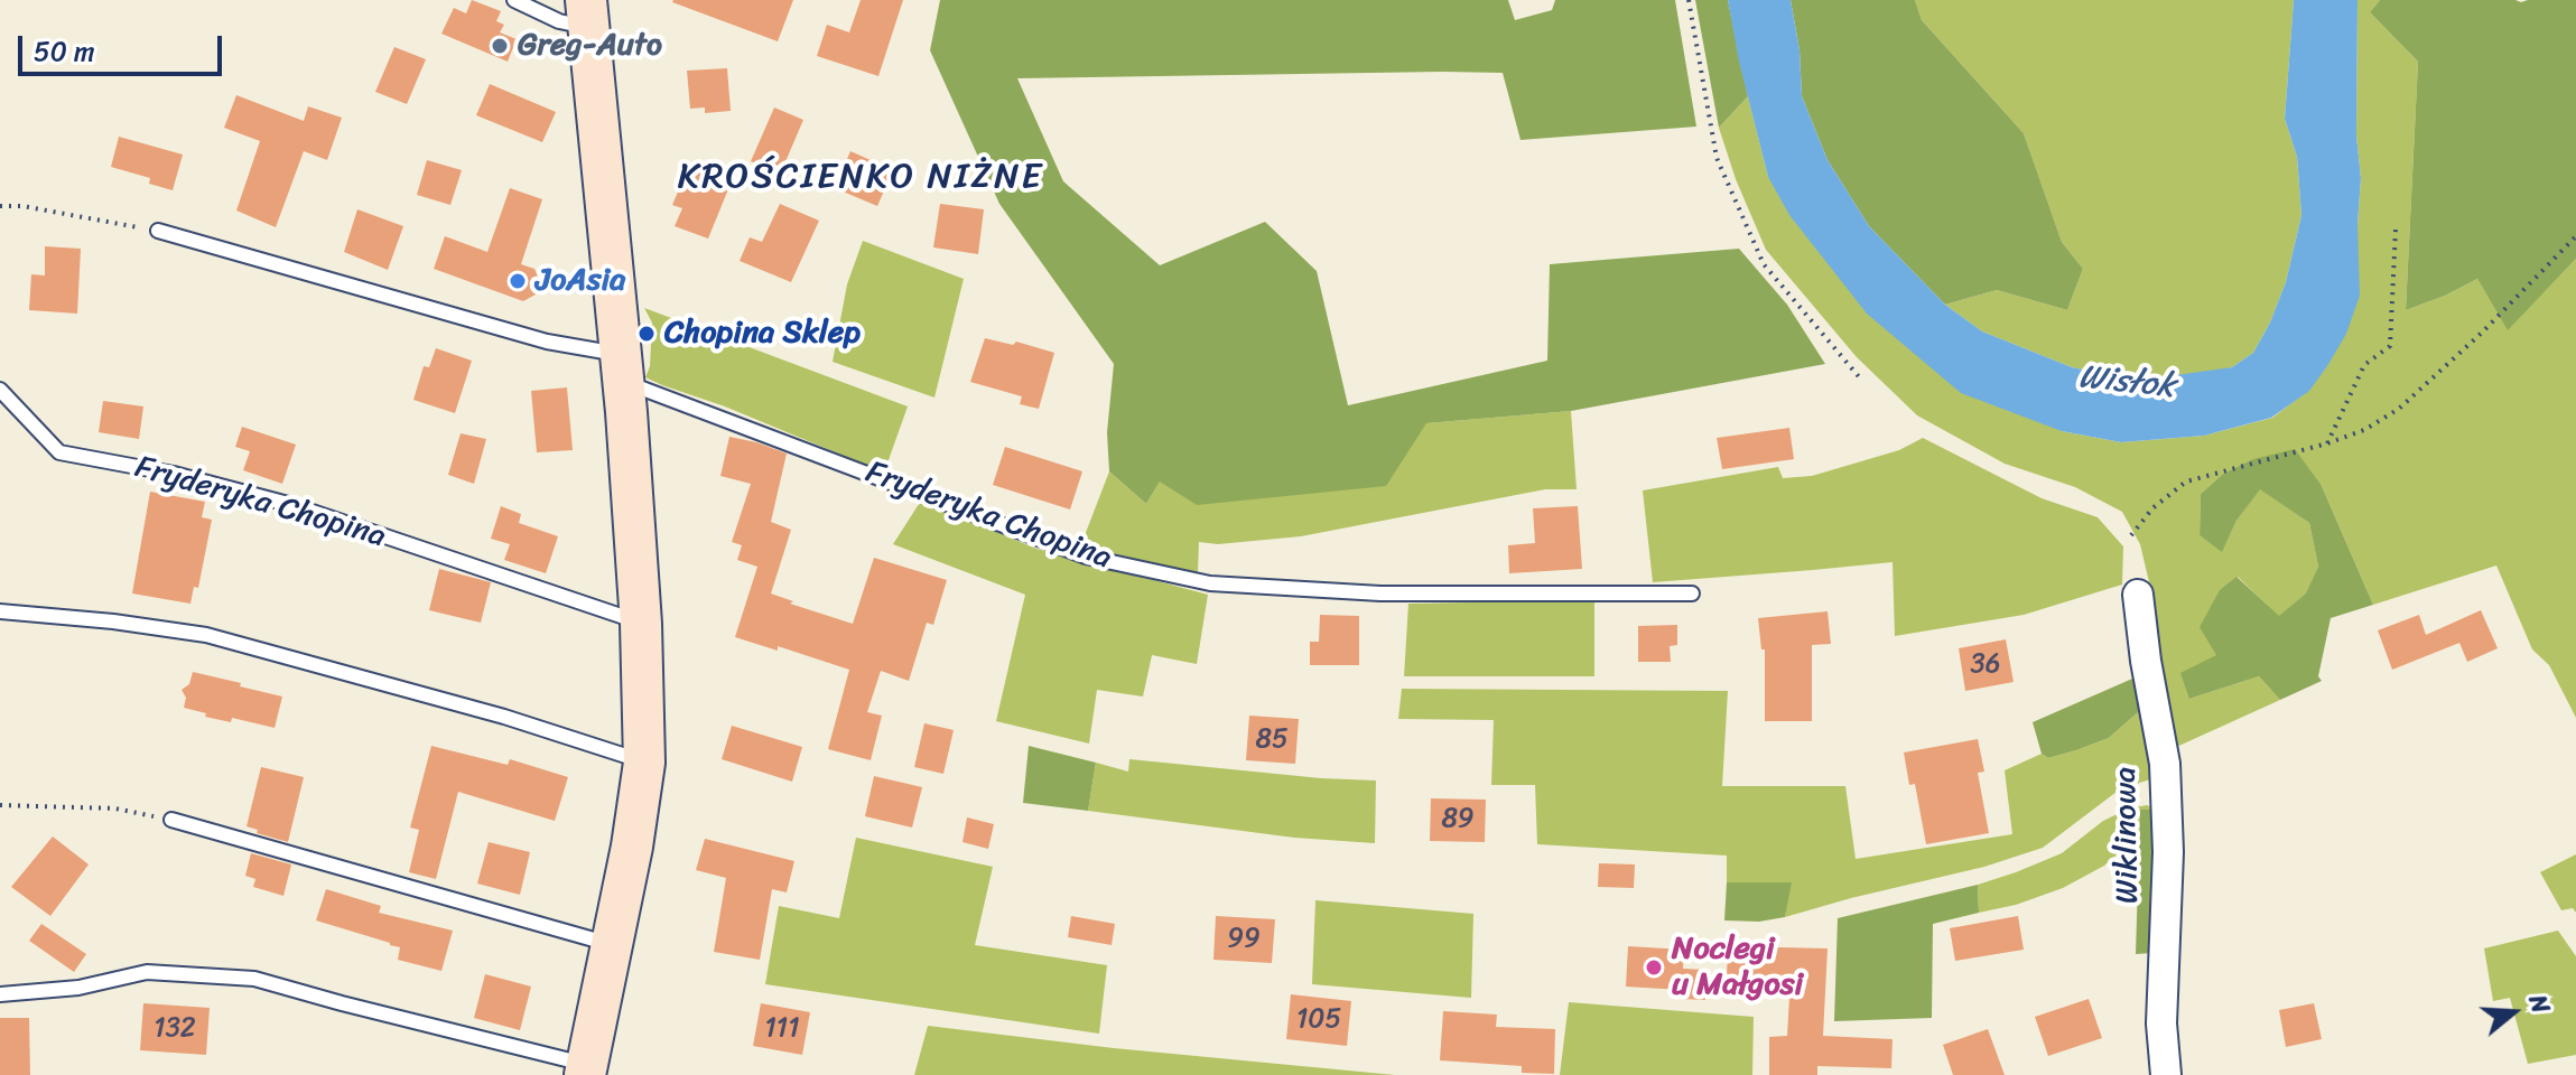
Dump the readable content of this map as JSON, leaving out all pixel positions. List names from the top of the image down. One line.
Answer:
{"streets":{"street":["Wiklinowa"],"lane":["Fryderyka Chopina"]},"districts":["KROŚCIENKO NIŻNE"],"water":["Wisłok"],"places":["Greg-Auto","JoAsia","Chopina Sklep","Noclegi u Małgosi"],"house_numbers":["36","85","89","99","105","132","111"],"scale_bar":"50 m","north":"right"}
